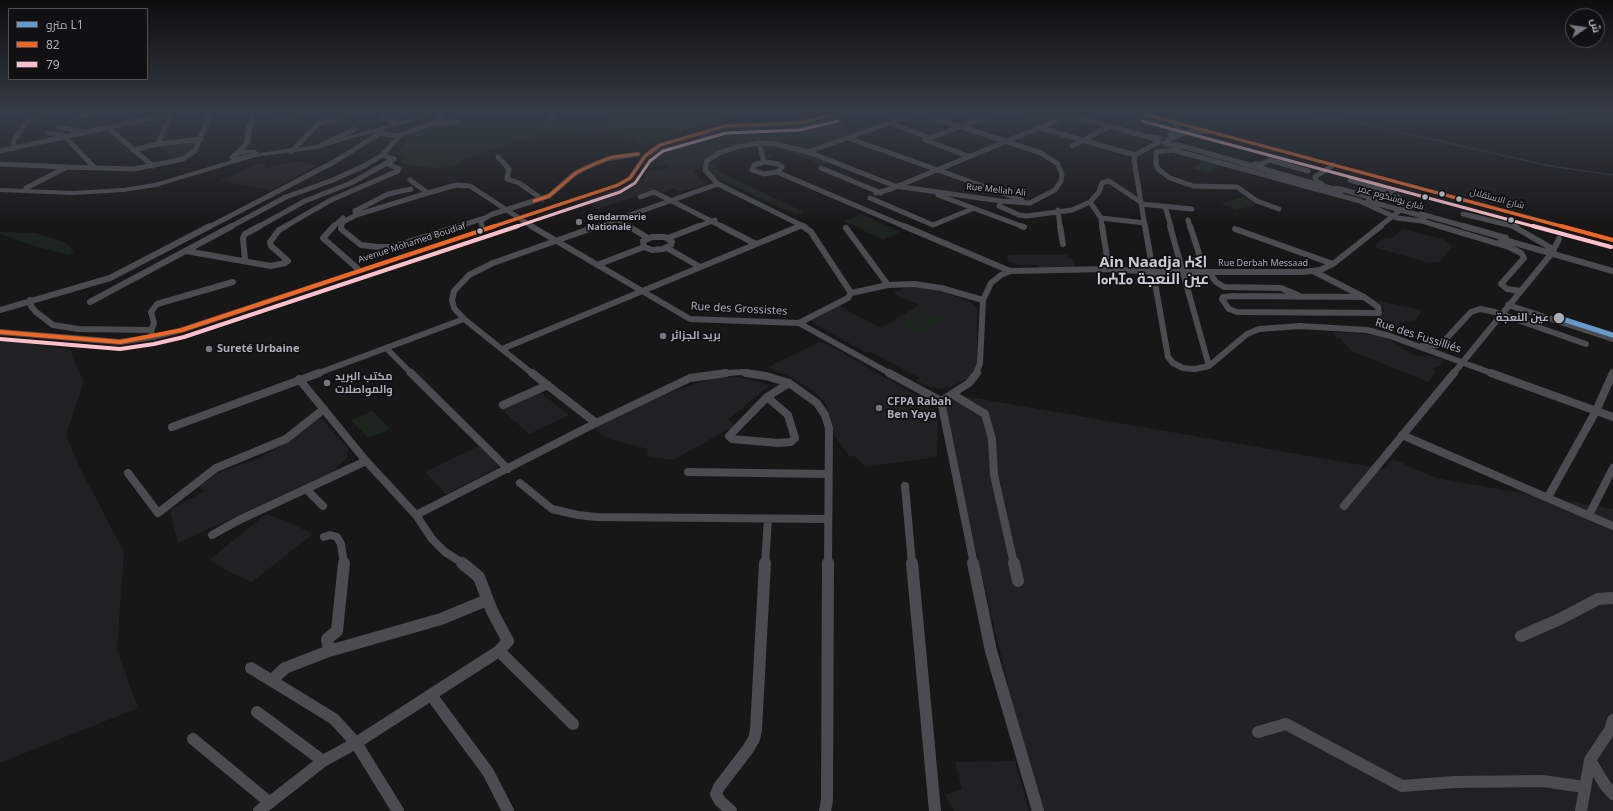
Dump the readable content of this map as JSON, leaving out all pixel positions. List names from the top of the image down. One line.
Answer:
{"streets":{"main road":["شارع الاستقلال","Avenue Mohamed Boudiaf"],"street":["Rue Mellah Ali","شارع بوشكوم عمر","Rue Derbah Messaad","Rue des Grossistes","Rue des Fussilliés"]},"crossings":[["شارع بوشكوم عمر","Rue Derbah Messaad"],["Avenue Mohamed Boudiaf","Rue des Grossistes"]],"districts":["Ain Naadja ⵄⵉⵏ ⵏⴰⵄⵊⴰ عين النعجة"],"places":["Gendarmerie Nationale","عين النعجة","بريد الجزائر","Sureté Urbaine","مكتب البريد والمواصلات","CFPA Rabah Ben Yaya"],"lines":["transit line 82","transit line 79","metro line L1"],"legend":["مترو L1","82","79"],"north":"right"}
